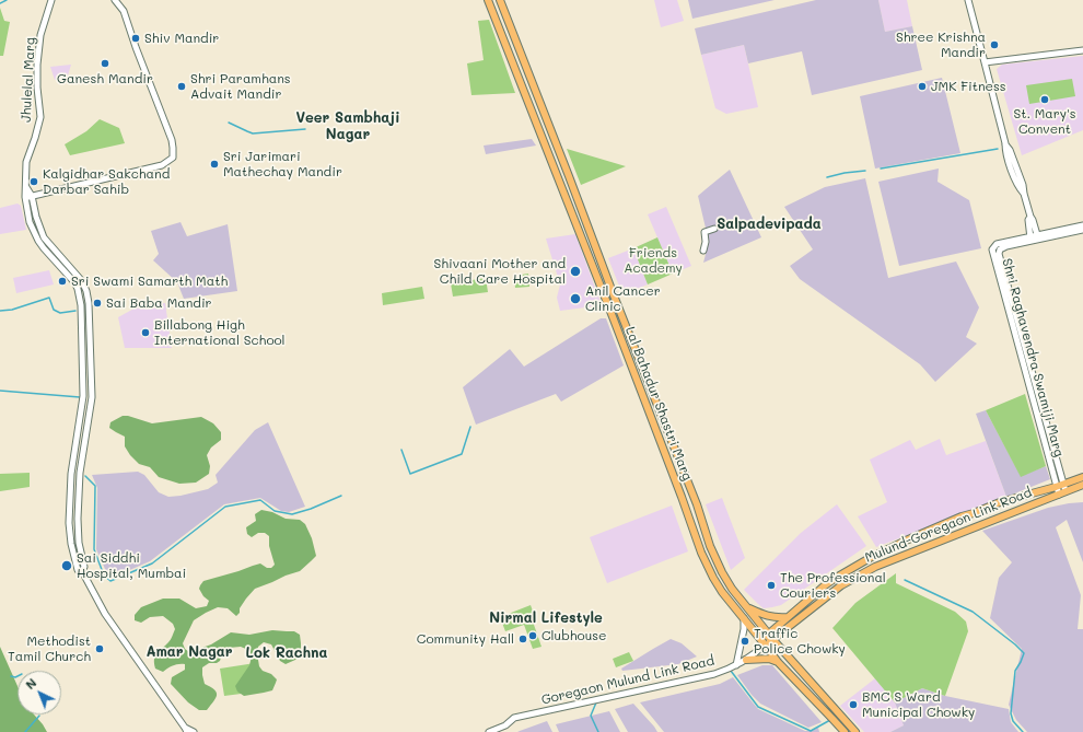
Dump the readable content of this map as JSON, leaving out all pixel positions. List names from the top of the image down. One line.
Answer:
{"streets":{"main road":["Lal Bahadur Shastri Marg","Mulund-Goregaon Link Road"],"street":["Jhulelal Marg","Shri Raghavendra Swamiji Marg","Goregaon Mulund Link Road"]},"crossings":[["Shri Raghavendra Swamiji Marg","Mulund-Goregaon Link Road"],["Lal Bahadur Shastri Marg","Mulund-Goregaon Link Road"],["Lal Bahadur Shastri Marg","Goregaon Mulund Link Road"],["Mulund-Goregaon Link Road","Goregaon Mulund Link Road"]],"districts":["Veer Sambhaji Nagar","Salpadevipada","Nirmal Lifestyle","Amar Nagar","Lok Rachna"],"parks":["Friends Academy"],"places":["Shiv Mandir","Shree Krishna Mandir","Ganesh Mandir","Shri Paramhans Advait Mandir","JMK Fitness","St. Mary's Convent","Sri Jarimari Mathechay Mandir","Kalgidhar Sakchand Darbar Sahib","Shivaani Mother and Child Care Hospital","Sri Swami Samarth Math","Anil Cancer Clinic","Sai Baba Mandir","Billabong High International School","Sai Siddhi Hospital, Mumbai","The Professional Couriers","Clubhouse","Community Hall","Traffic Police Chowky","Methodist Tamil Church","BMC S Ward Municipal Chowky"],"north":"top left"}
